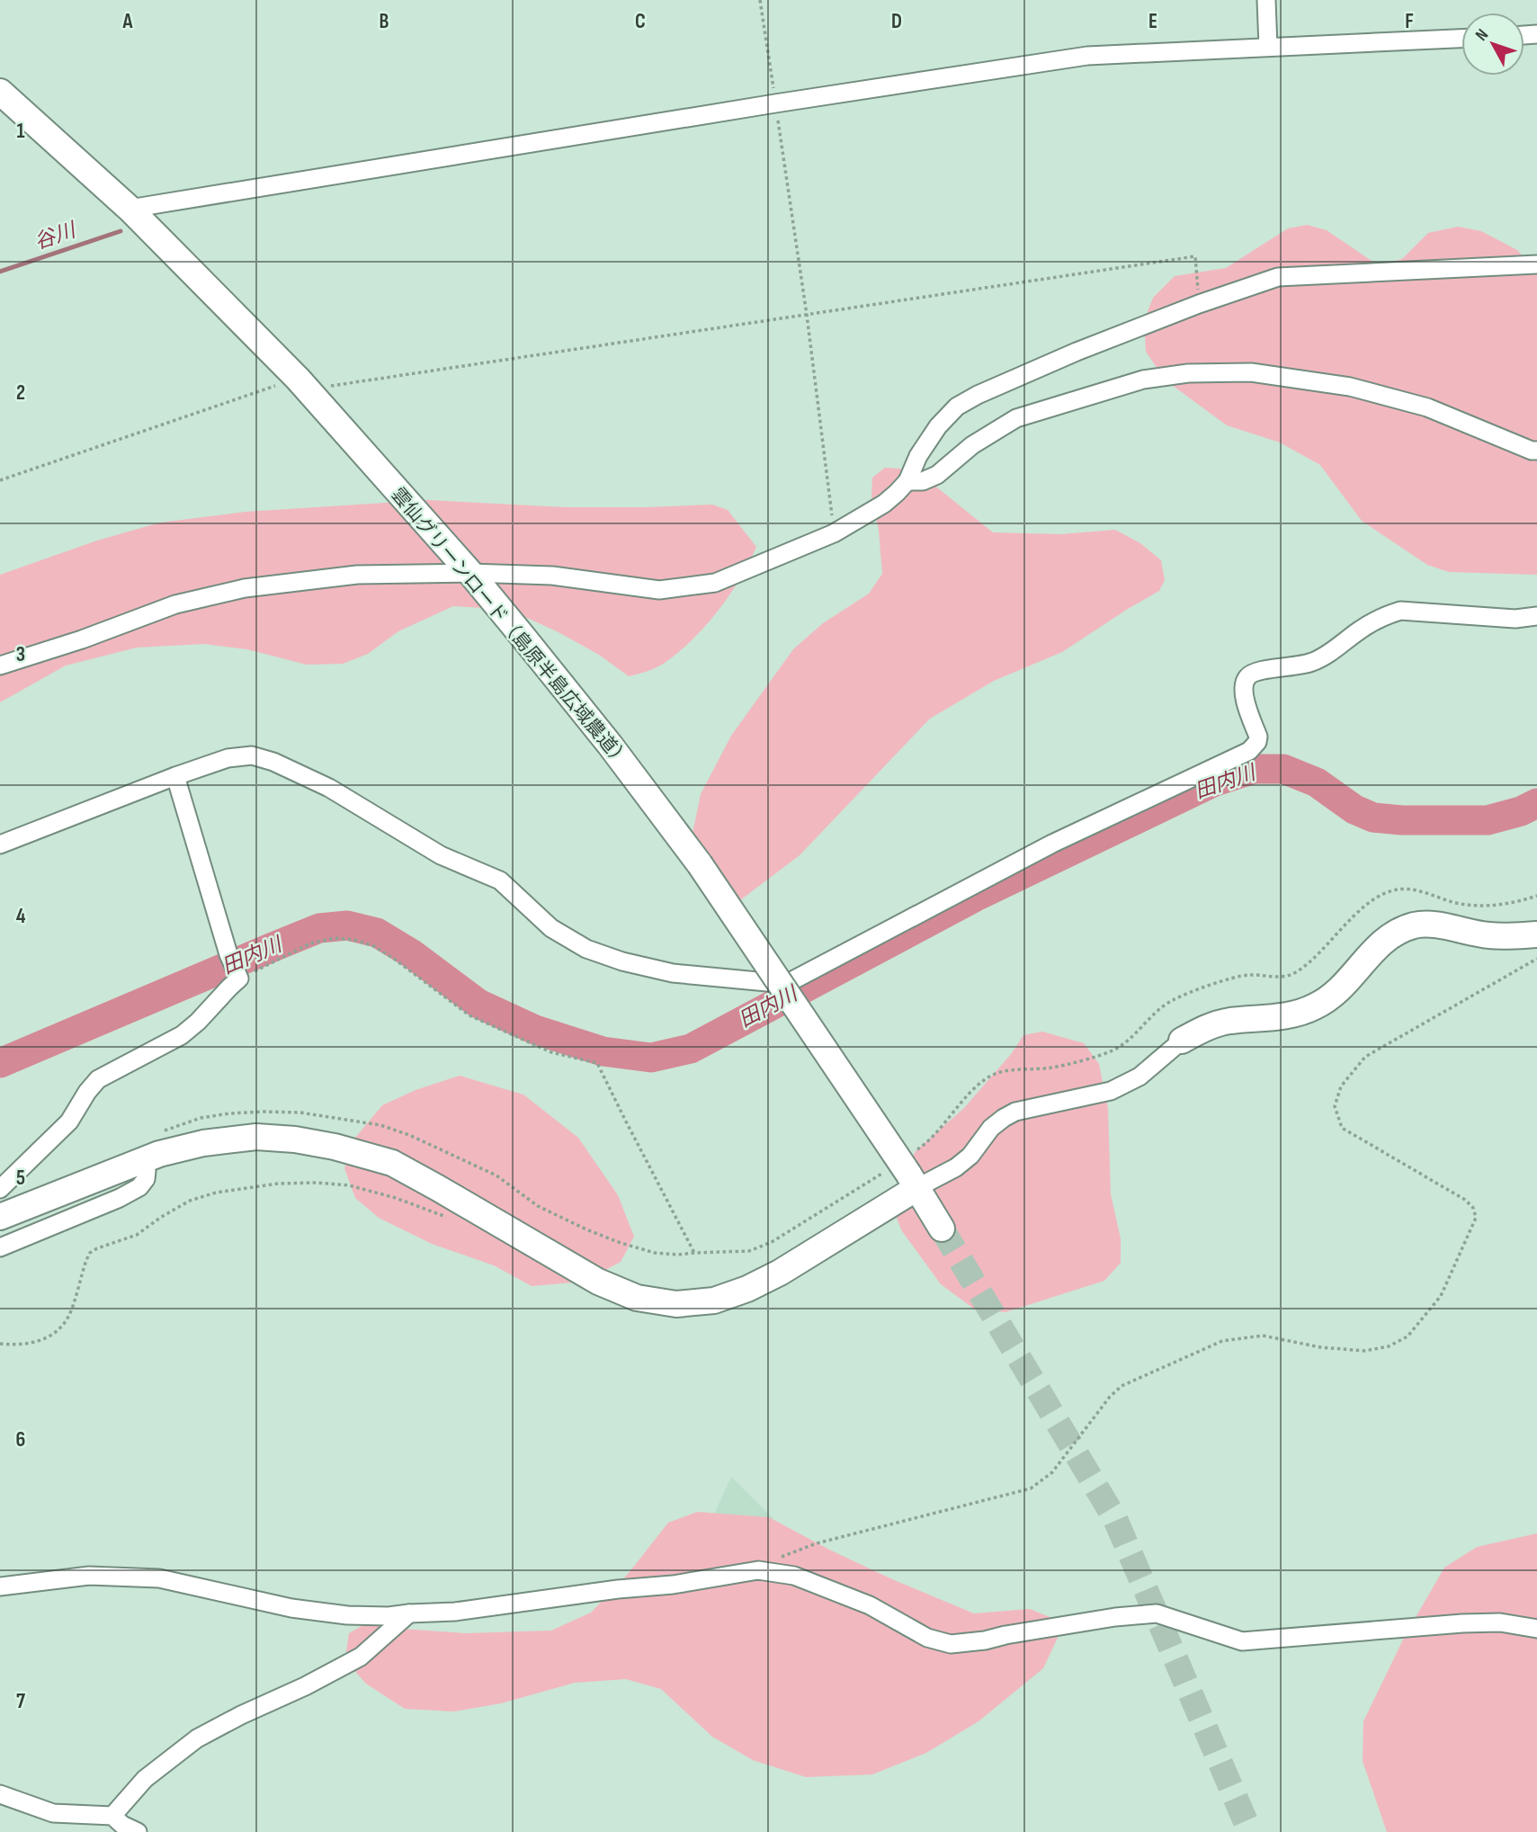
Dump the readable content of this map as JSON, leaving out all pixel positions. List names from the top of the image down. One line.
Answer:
{"streets":{"street":["雲仙グリーンロード（島原半島広域農道）"]},"water":["谷川","田内川"],"north":"top left","grid":{"columns":["A","B","C","D","E","F"],"rows":["1","2","3","4","5","6","7"]}}
